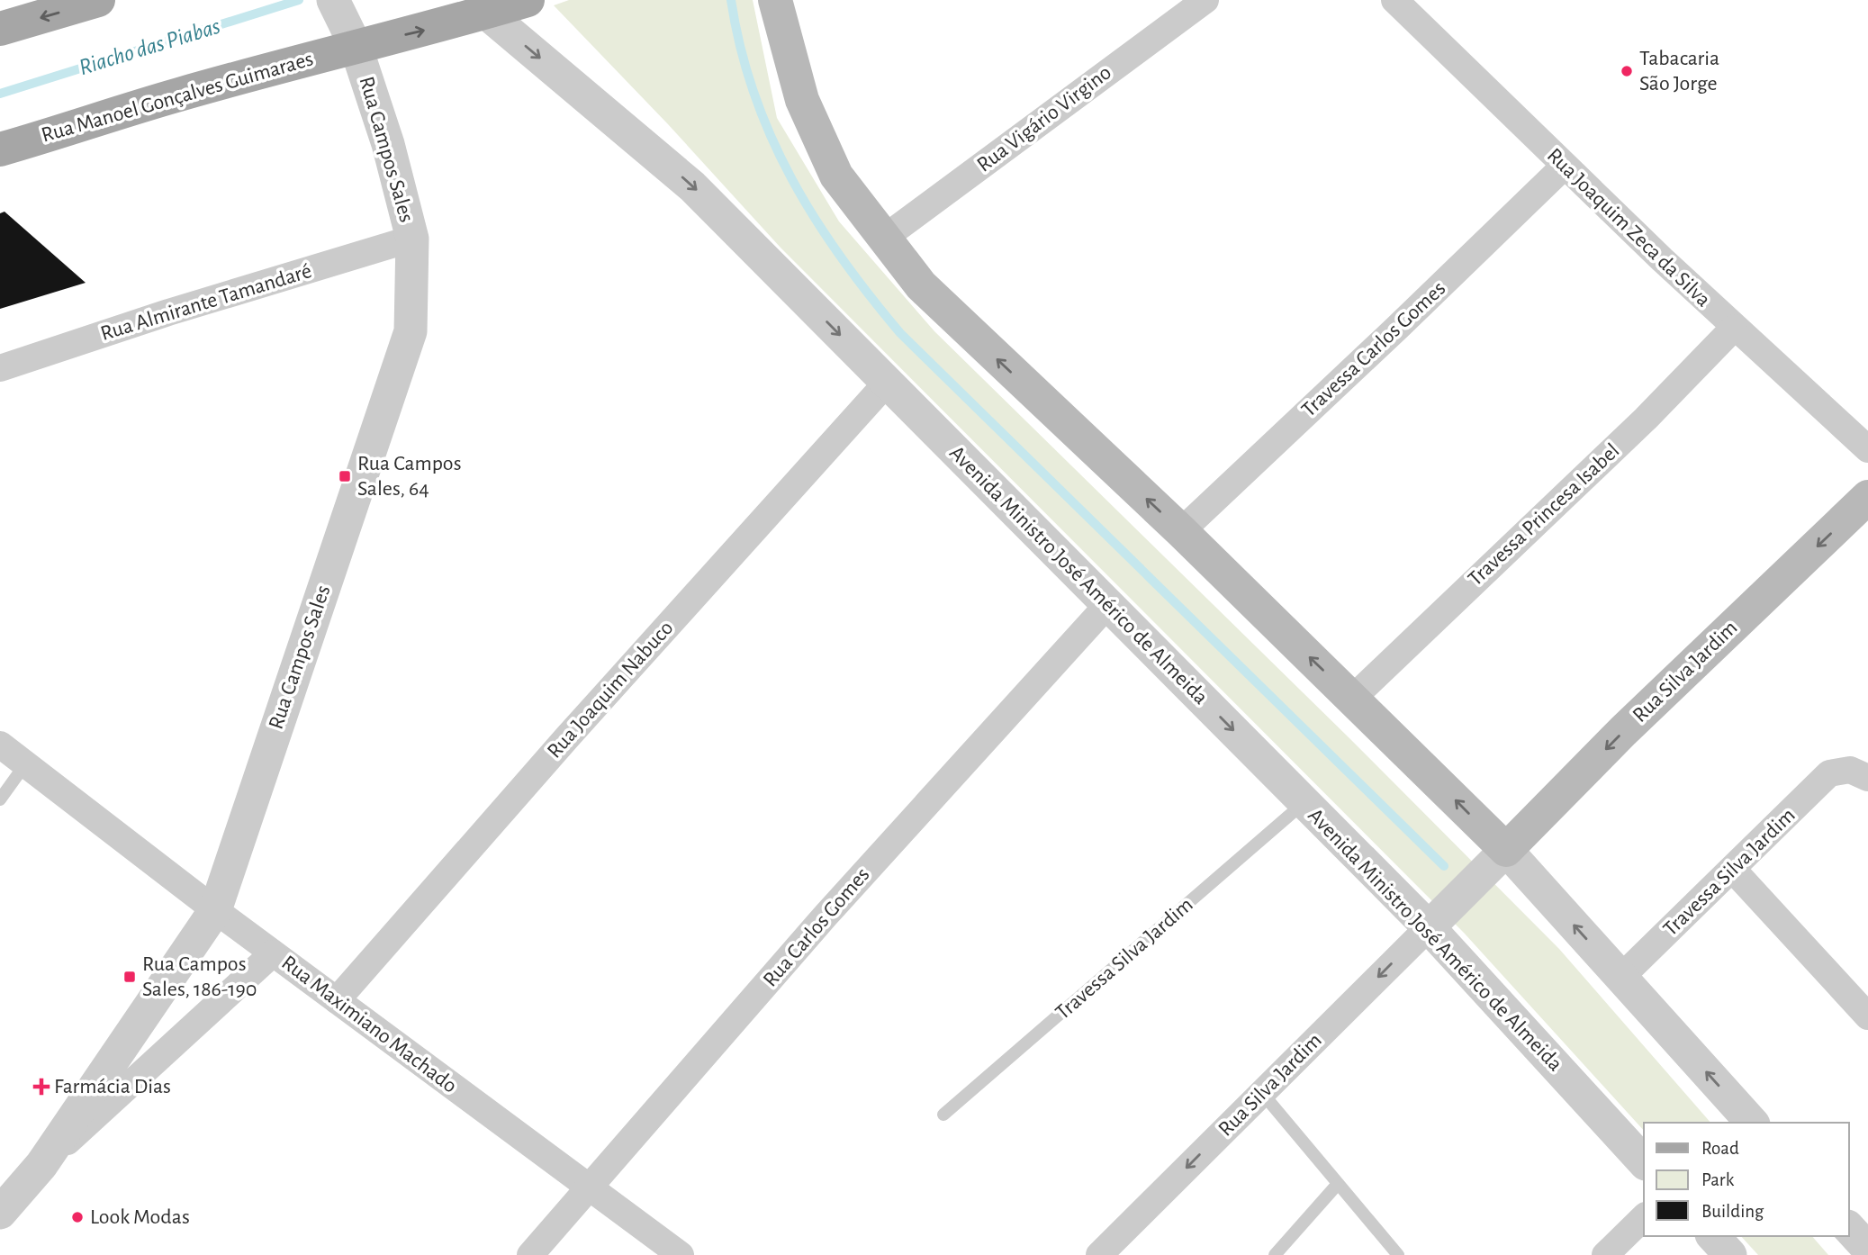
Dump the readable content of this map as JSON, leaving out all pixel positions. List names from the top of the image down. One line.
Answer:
{"streets":{"main road":["Rua Manoel Gonçalves Guimaraes","Rua Silva Jardim"],"street":["Rua Vigário Virgino","Rua Campos Sales","Rua Joaquim Zeca da Silva","Rua Almirante Tamandaré","Travessa Carlos Gomes","Travessa Princesa Isabel","Avenida Ministro José Américo de Almeida","Rua Joaquim Nabuco","Travessa Silva Jardim","Rua Carlos Gomes","Rua Maximiano Machado"]},"crossings":[["Rua Manoel Gonçalves Guimaraes","Rua Campos Sales"],["Rua Manoel Gonçalves Guimaraes","Avenida Ministro José Américo de Almeida"],["Rua Campos Sales","Rua Almirante Tamandaré"],["Rua Campos Sales","Rua Maximiano Machado"],["Rua Joaquim Zeca da Silva","Travessa Carlos Gomes"],["Rua Joaquim Zeca da Silva","Travessa Princesa Isabel"],["Avenida Ministro José Américo de Almeida","Rua Silva Jardim"],["Avenida Ministro José Américo de Almeida","Rua Joaquim Nabuco"],["Avenida Ministro José Américo de Almeida","Travessa Silva Jardim"],["Avenida Ministro José Américo de Almeida","Rua Carlos Gomes"],["Rua Joaquim Nabuco","Rua Maximiano Machado"],["Rua Carlos Gomes","Rua Maximiano Machado"]],"one_way":["Avenida Ministro José Américo de Almeida","Rua Silva Jardim"],"water":["Riacho das Piabas"],"places":{"other":["Tabacaria São Jorge","Look Modas"],"transit":["Rua Campos Sales, 64","Rua Campos Sales, 186-190"],"health":["Farmácia Dias"]},"legend":["Road","Park","Building"]}
